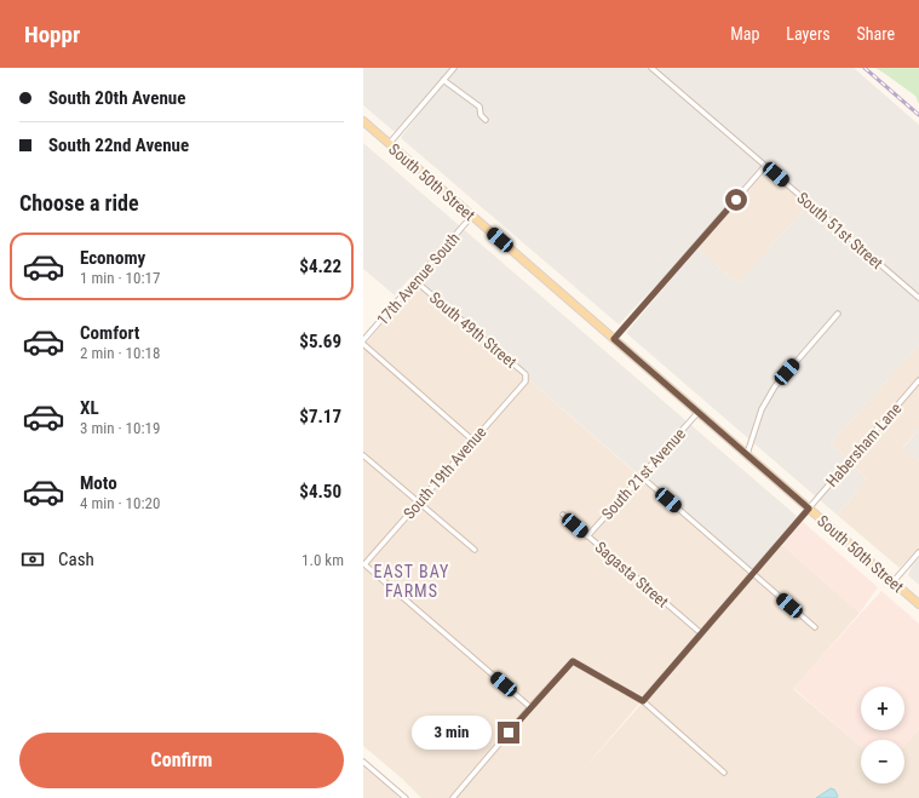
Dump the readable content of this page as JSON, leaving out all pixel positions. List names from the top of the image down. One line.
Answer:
{"streets":{"main road":["South 50th Street"],"street":["South 51st Street","17th Avenue South","South 49th Street","Habersham Lane","South 19th Avenue","South 21st Avenue","Sagasta Street"]},"crossings":[["South 50th Street","17th Avenue South"],["South 50th Street","Habersham Lane"],["South 50th Street","South 21st Avenue"],["17th Avenue South","South 49th Street"],["South 49th Street","South 19th Avenue"],["Habersham Lane","Sagasta Street"],["South 21st Avenue","Sagasta Street"]],"districts":["EAST BAY FARMS"],"page":{"header":"Hoppr","nav":["Map","Layers","Share"],"banner":["South 20th Avenue","South 22nd Avenue"],"heading":"Choose a ride","list":[{"name":"Economy","note":"1 min · 10:17","value":"$4.22"},{"name":"Comfort","note":"2 min · 10:18","value":"$5.69"},{"name":"XL","note":"3 min · 10:19","value":"$7.17"},{"name":"Moto","note":"4 min · 10:20","value":"$4.50"}],"pay":["Cash","1.0 km"],"map_buttons":["+","−"],"bubble":"3 min","buttons":"Confirm"}}
